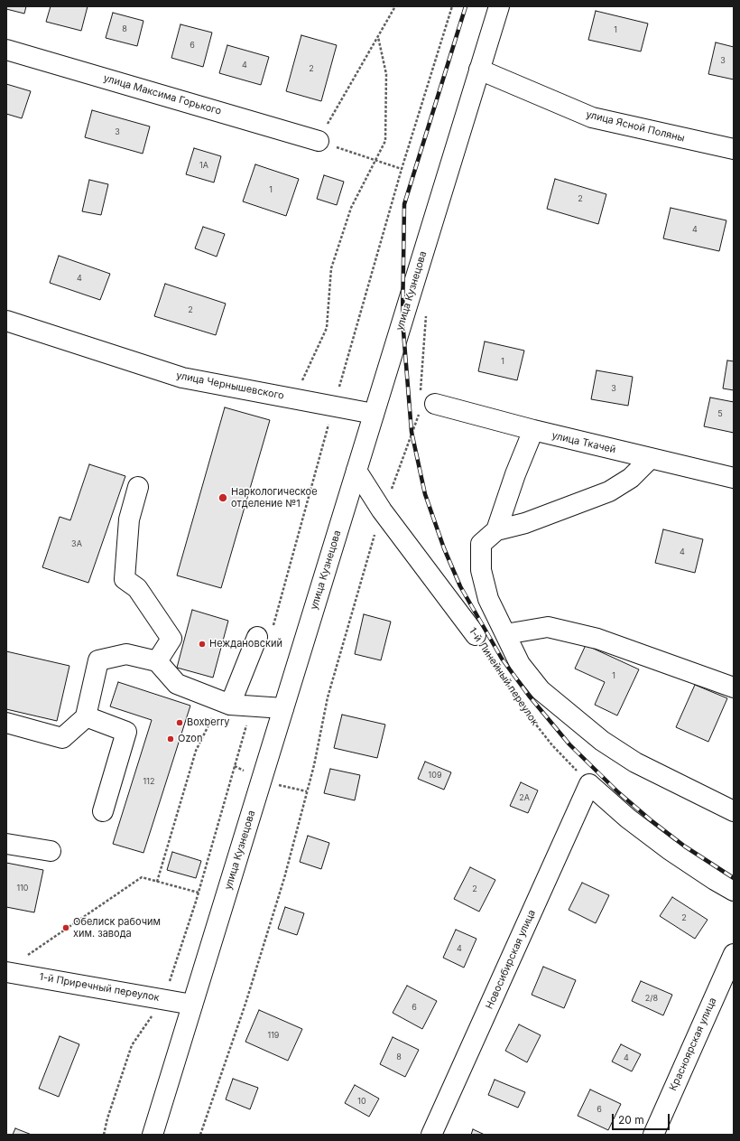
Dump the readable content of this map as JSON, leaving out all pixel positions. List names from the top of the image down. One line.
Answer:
{"streets":{"street":["улица Максима Горького","улица Ясной Поляны","улица Кузнецова","улица Чернышевского","улица Ткачей","1-й Линейный переулок","Новосибирская улица","1-й Приречный переулок","Красноярская улица"]},"crossings":[["улица Ясной Поляны","улица Кузнецова"],["улица Кузнецова","улица Чернышевского"],["улица Кузнецова","1-й Линейный переулок"],["улица Кузнецова","1-й Приречный переулок"],["1-й Линейный переулок","Новосибирская улица"]],"places":["Наркологическое отделение №1","Неждановский","Boxberry","Ozon","Обелиск рабочим хим. завода"],"house_numbers":["8","1","6","3","4","2","3","1А","1","2","4","4","2","1","3","5","3А","4","1","109","112","2А","110","2","2","4","2/8","6","119","8","4","10","6"],"scale_bar":"20 m"}
